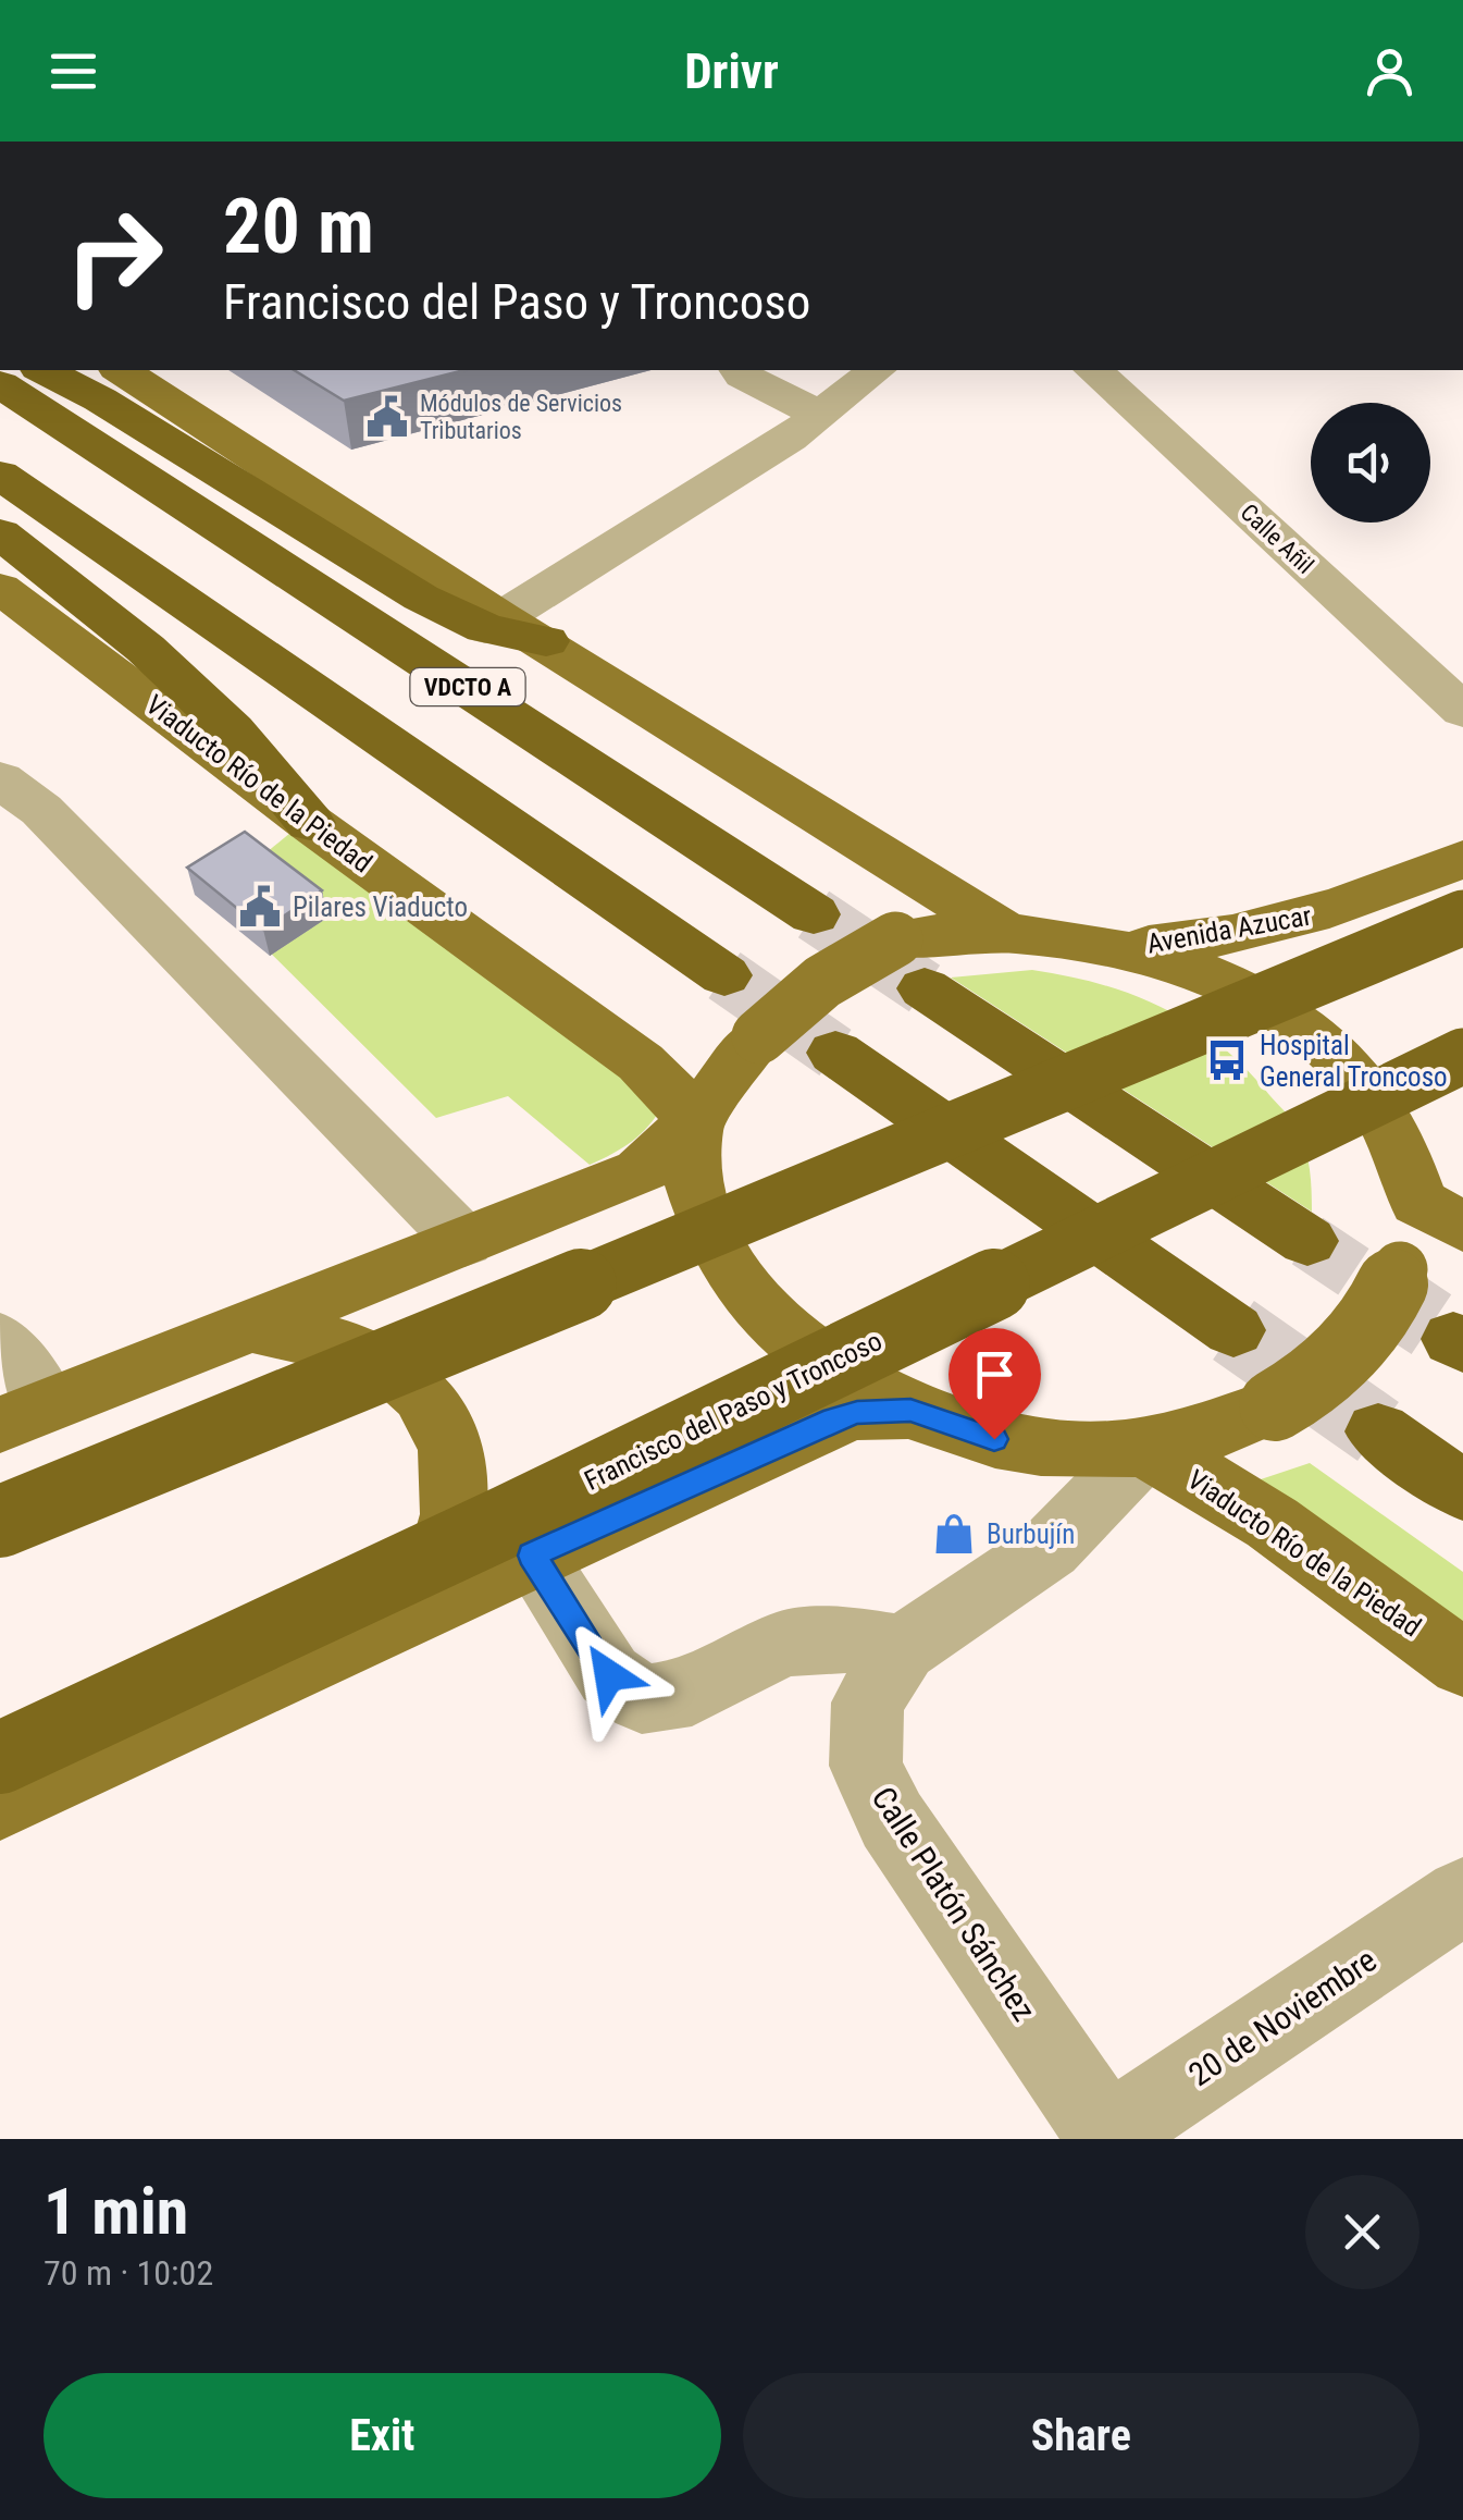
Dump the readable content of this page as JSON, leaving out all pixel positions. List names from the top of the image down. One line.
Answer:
{"streets":{"highway":["VDCTO A","Francisco del Paso y Troncoso"],"main road":["Viaducto Río de la Piedad","Avenida Azucar"],"street":["Calle Añil","Calle Platón Sánchez","20 de Noviembre"]},"crossings":[["Calle Platón Sánchez","20 de Noviembre"]],"places":{"public building":["Módulos de Servicios Tributarios","Pilares Viaducto"],"bus stop":["Hospital General Troncoso"],"shop":["Burbujín"]},"page":{"header":"Drivr","turn":["20 m","Francisco del Paso y Troncoso"],"heading":["1 min","70 m · 10:02"],"buttons":["Exit","Share"]}}
